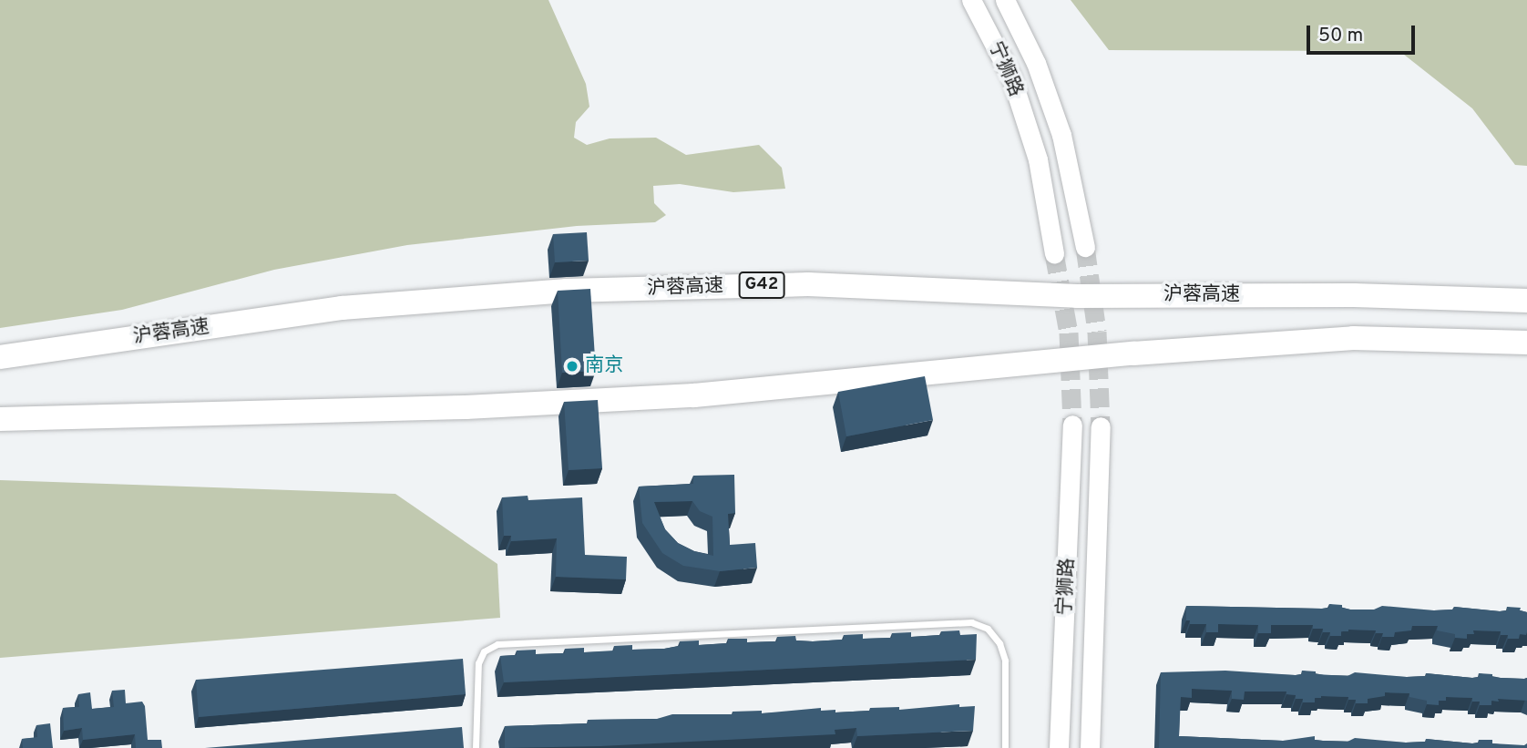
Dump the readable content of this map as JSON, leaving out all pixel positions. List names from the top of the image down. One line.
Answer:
{"streets":{"highway":["G42","沪蓉高速"],"main road":["宁狮路"]},"places":["南京"],"scale_bar":"50 m"}
